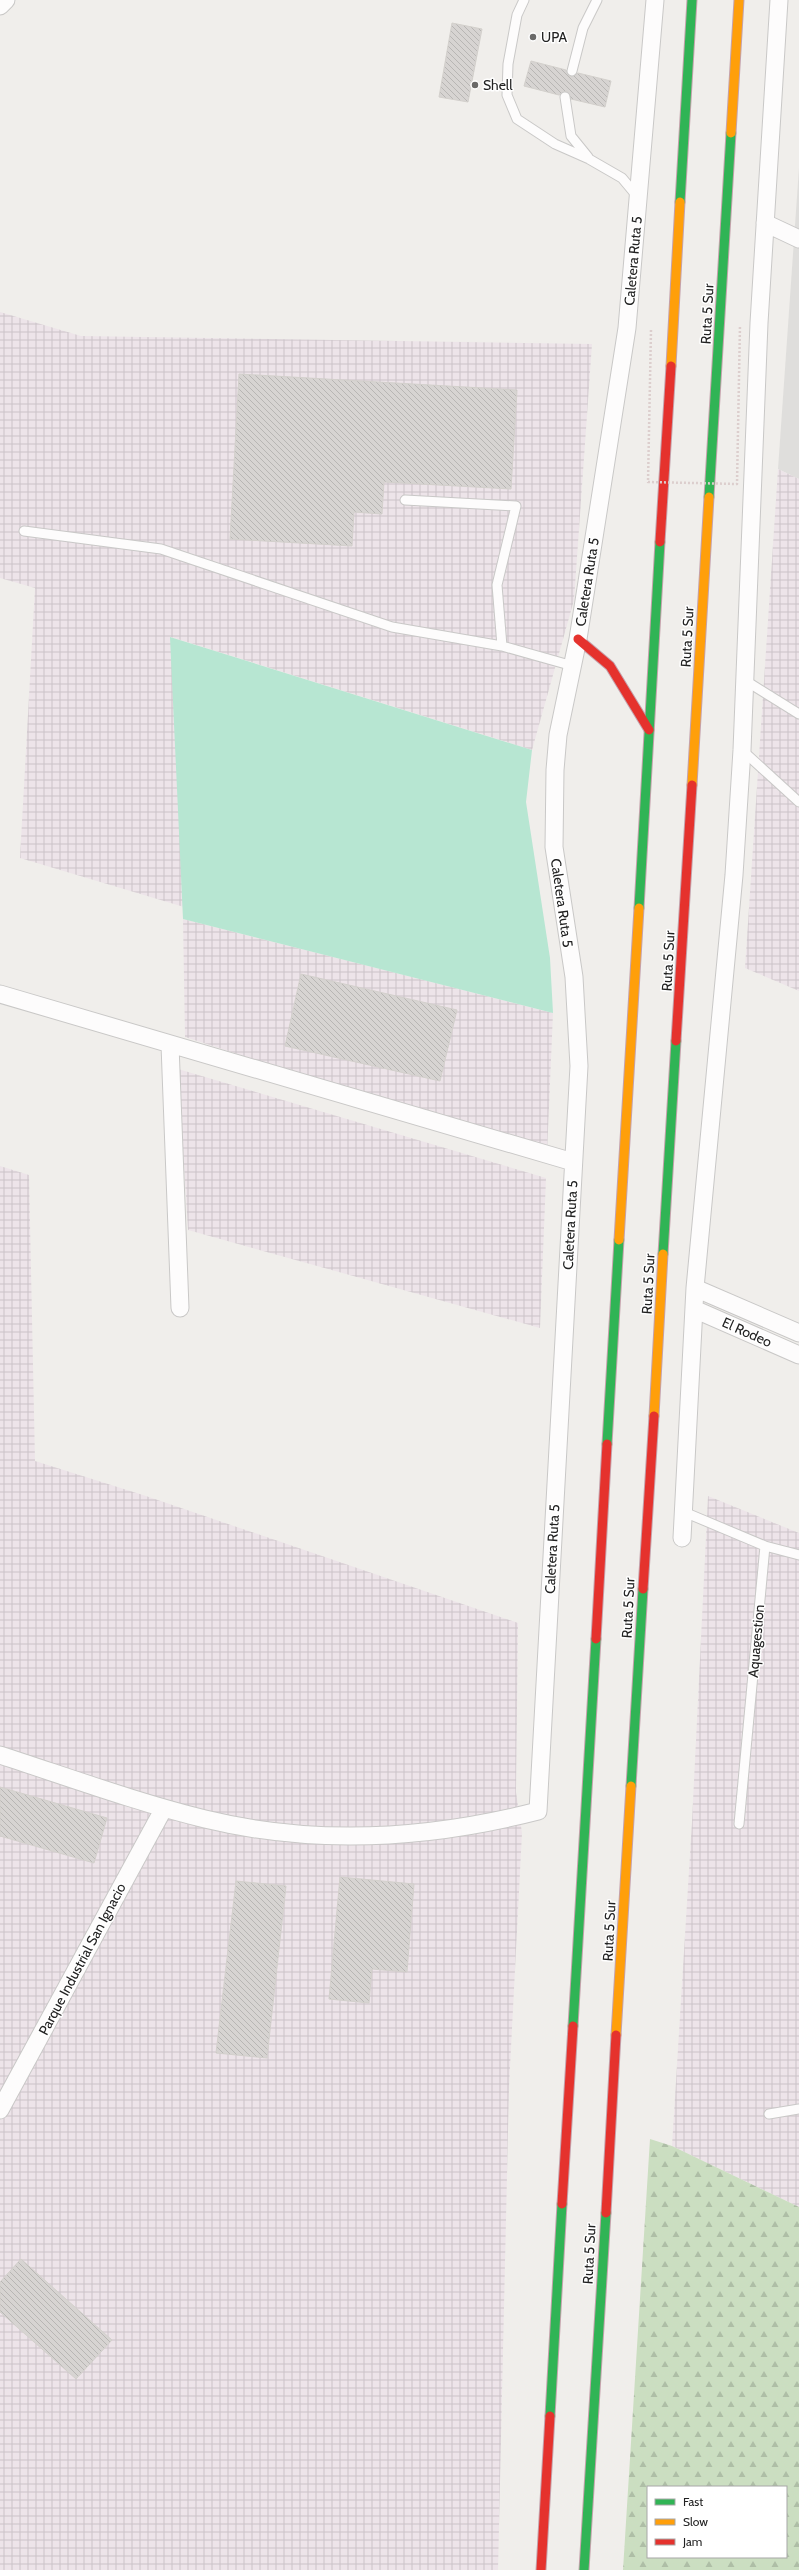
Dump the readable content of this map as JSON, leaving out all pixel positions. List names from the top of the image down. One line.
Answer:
{"streets":{"highway":["Ruta 5 Sur"],"street":["Caletera Ruta 5","El Rodeo","Parque Industrial San Ignacio"],"lane":["Aquagestion"]},"crossings":[["Caletera Ruta 5","Parque Industrial San Ignacio"]],"places":["UPA","Shell"],"legend":["Fast","Slow","Jam"]}
